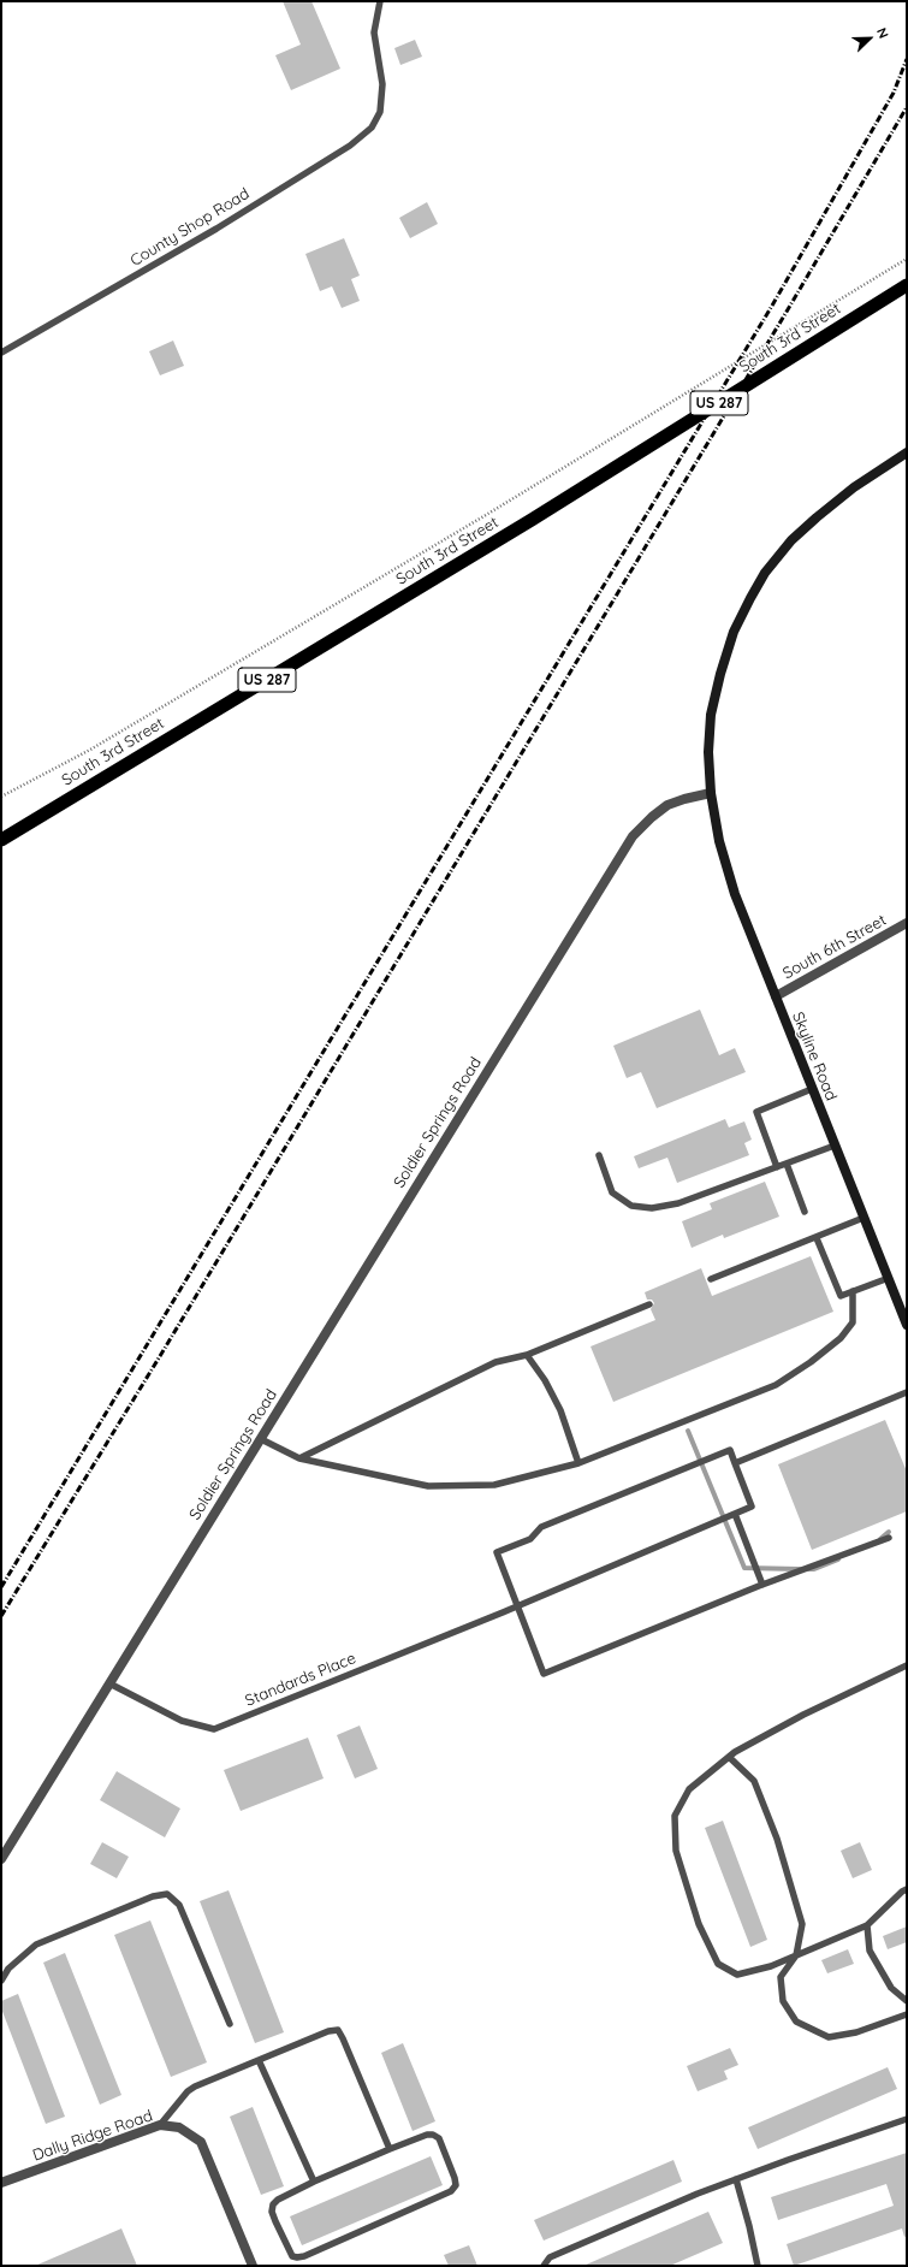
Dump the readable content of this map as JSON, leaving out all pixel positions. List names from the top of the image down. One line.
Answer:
{"streets":{"highway":["South 3rd Street","US 287"],"main road":["Skyline Road"],"street":["South 6th Street","Soldier Springs Road","Dally Ridge Road"],"lane":["County Shop Road","Standards Place"]},"crossings":[["South 6th Street","Skyline Road"],["Skyline Road","Soldier Springs Road"],["Soldier Springs Road","Standards Place"]],"north":"top right"}
